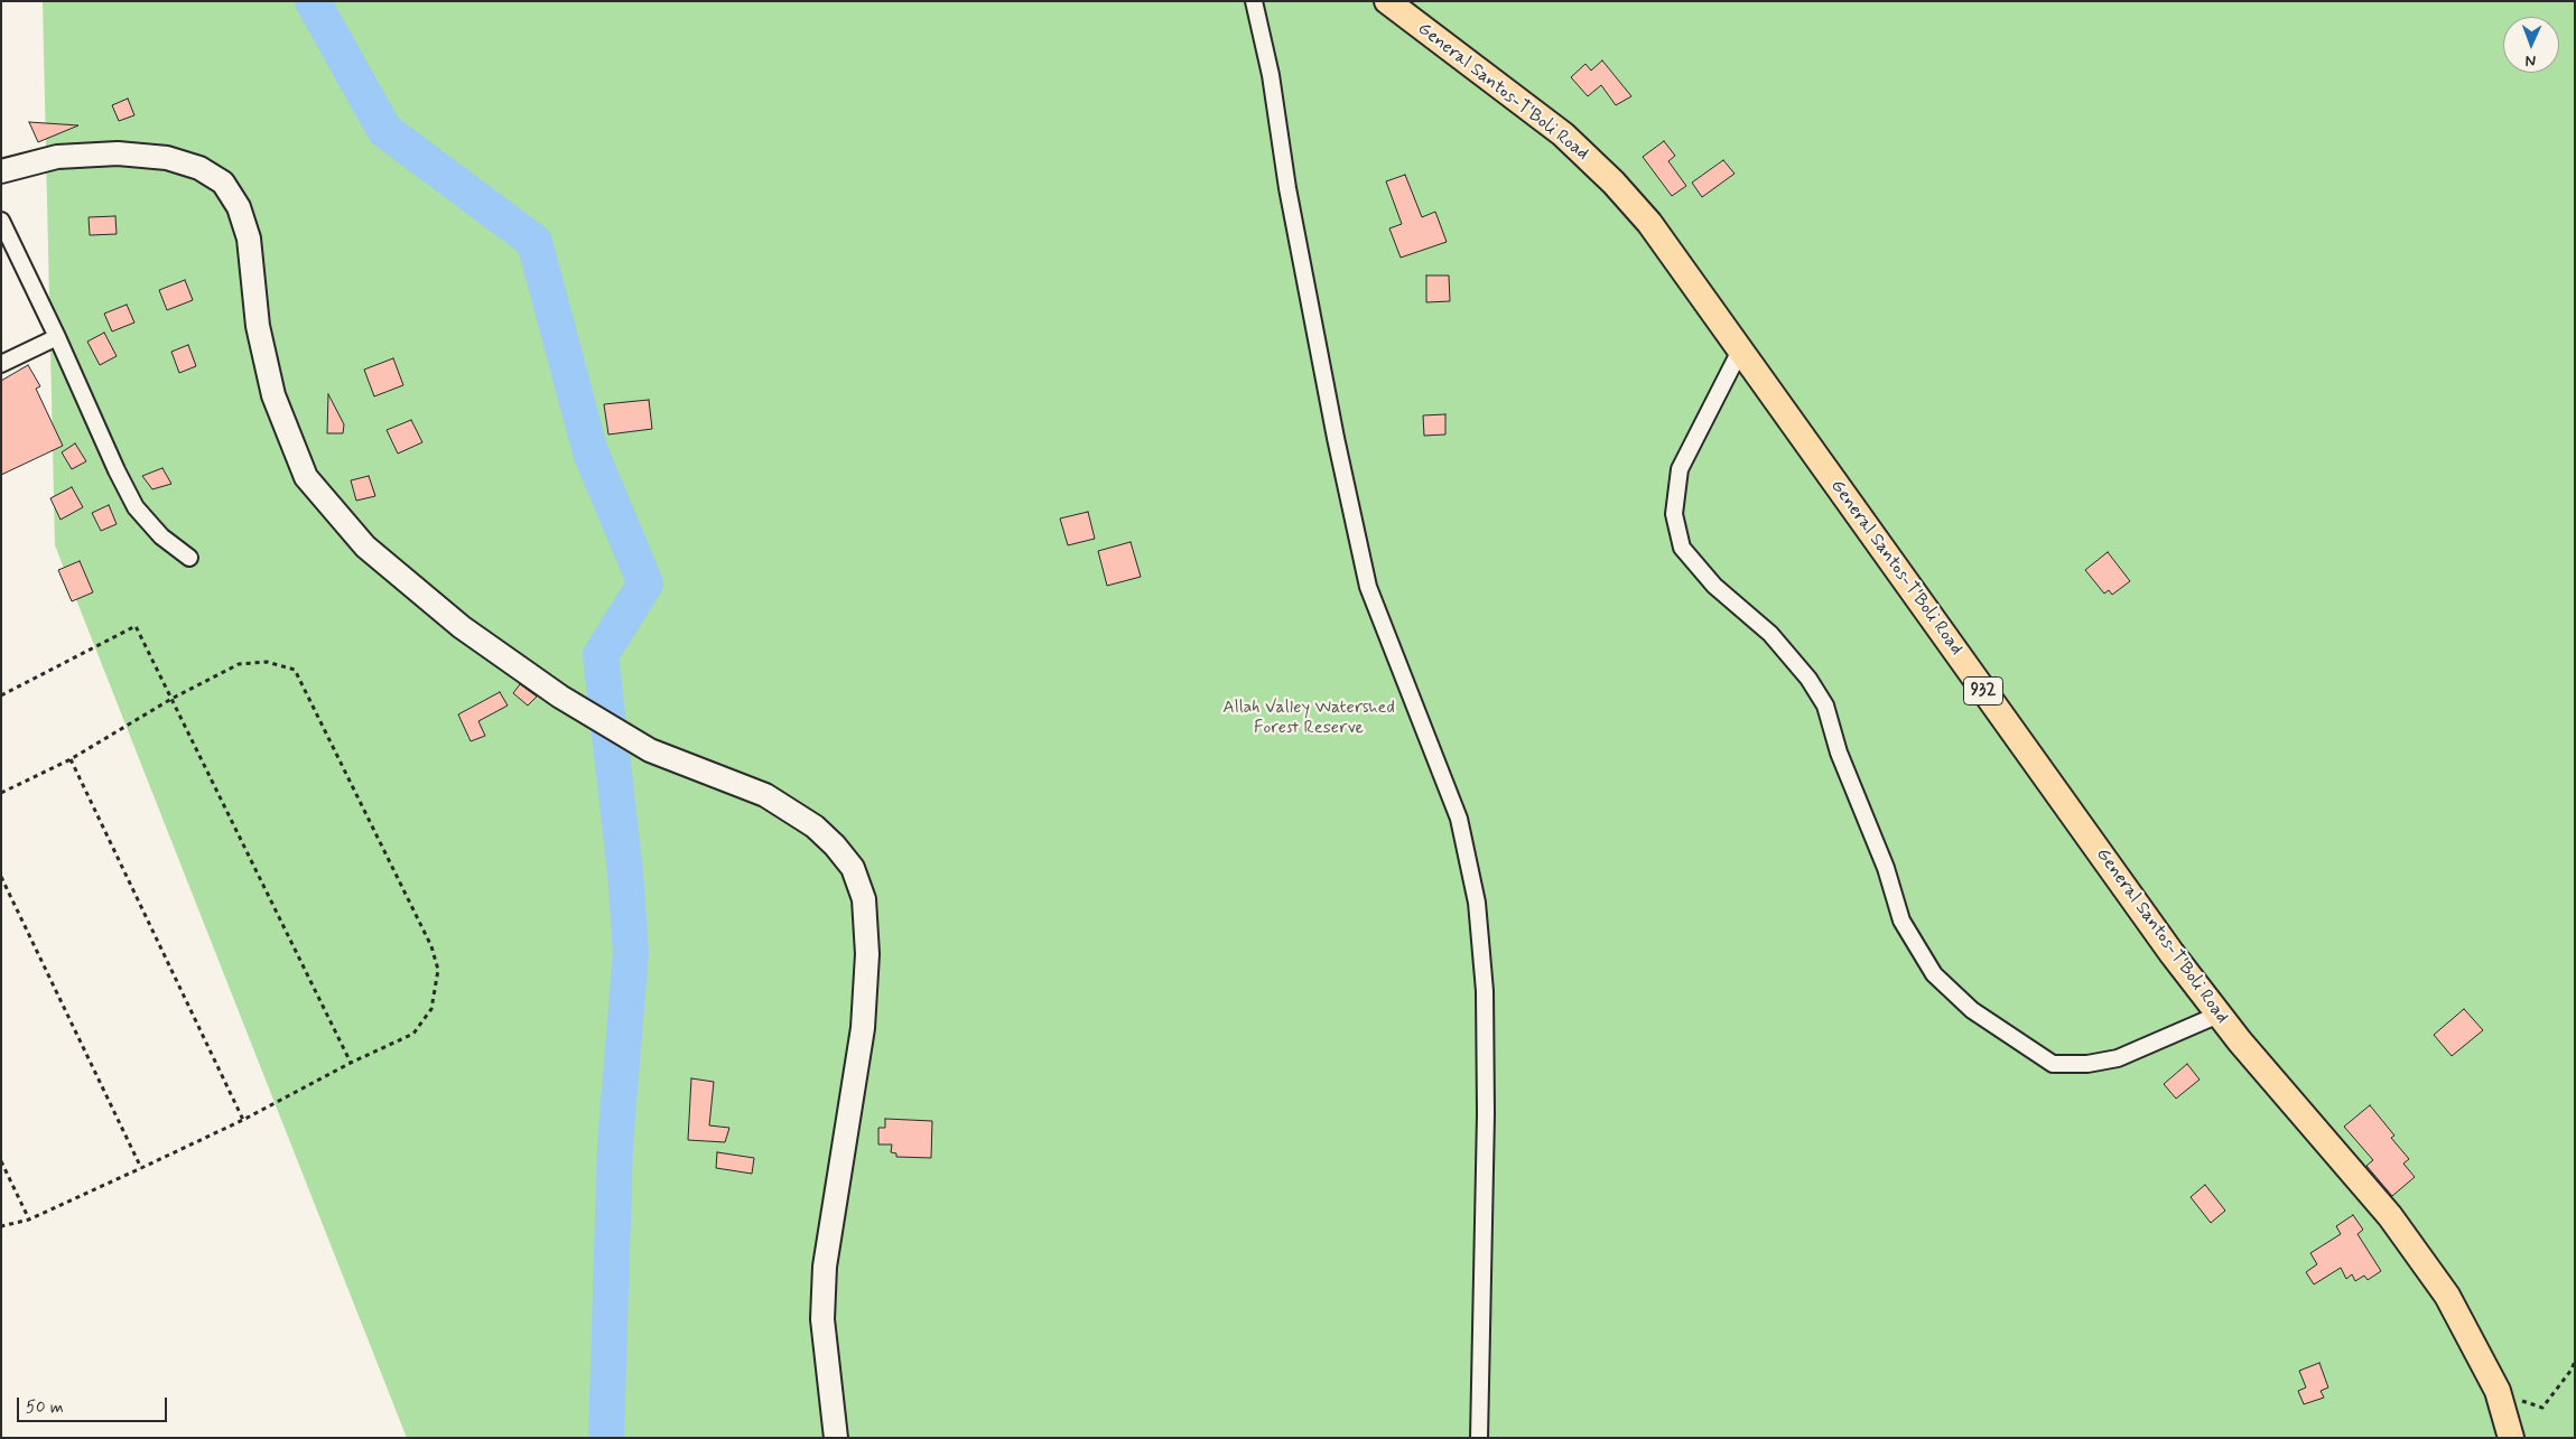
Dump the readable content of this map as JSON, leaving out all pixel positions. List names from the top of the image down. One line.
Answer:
{"streets":{"main road":["General Santos-T'Boli Road","932"]},"parks":["Allah Valley Watershed Forest Reserve"],"scale_bar":"50 m","north":"bottom"}
